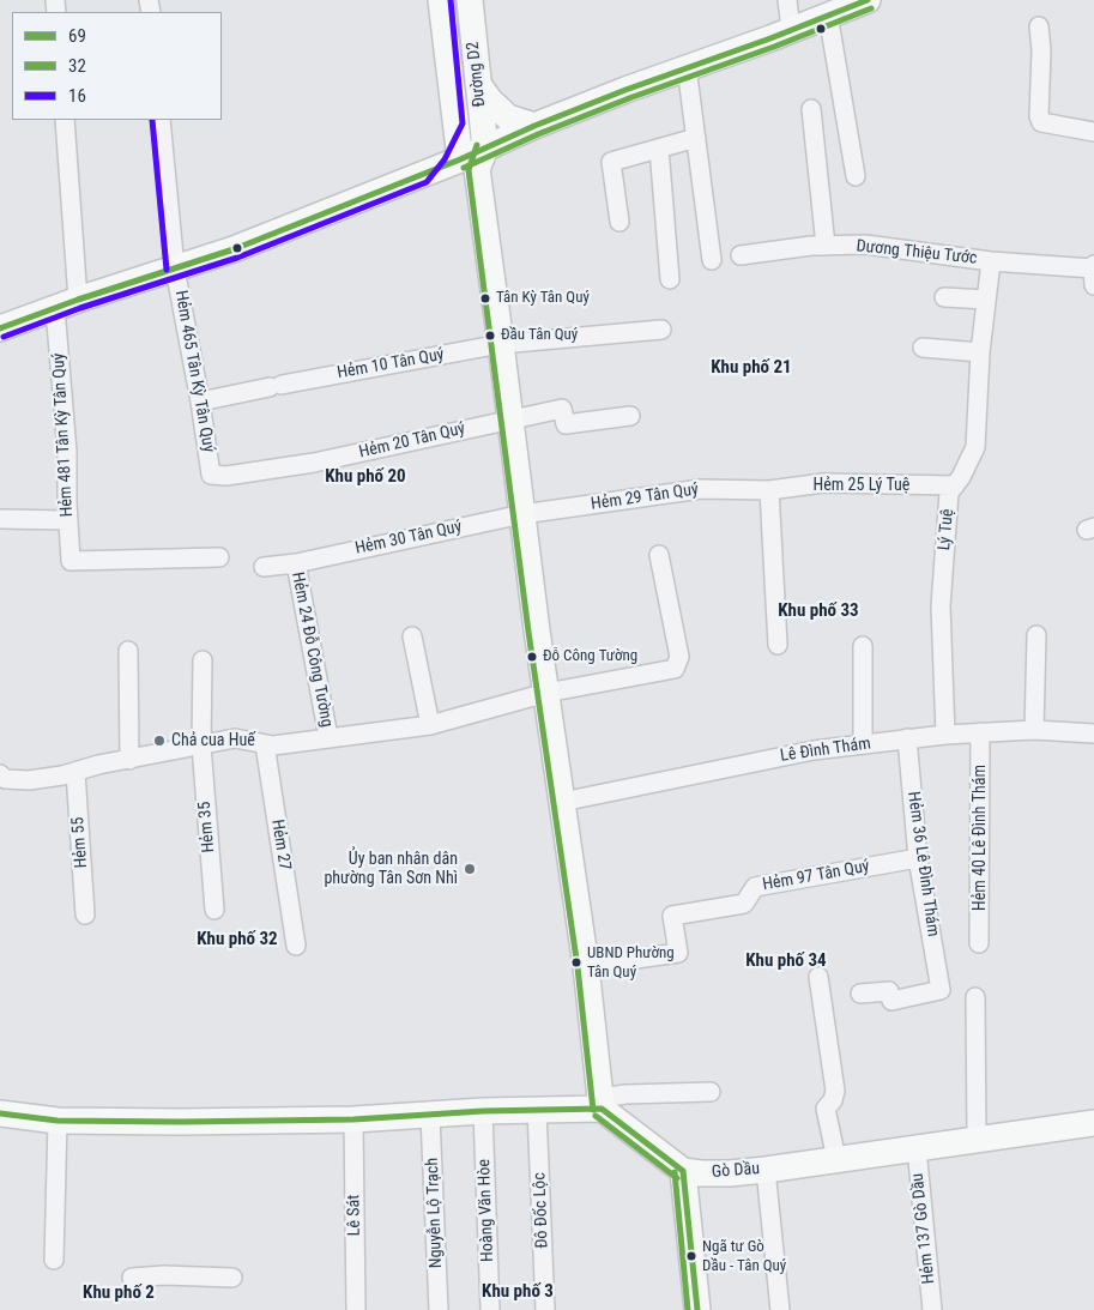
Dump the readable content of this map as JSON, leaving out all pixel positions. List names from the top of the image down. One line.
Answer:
{"streets":{"street":["Đường D2","Dương Thiệu Tước","Hẻm 10 Tân Quý","Hẻm 465 Tân Kỳ Tân Quý","Hẻm 481 Tân Kỳ Tân Quý","Hẻm 20 Tân Quý","Hẻm 25 Lý Tuệ","Hẻm 29 Tân Quý","Lý Tuệ","Hẻm 30 Tân Quý","Hẻm 24 Đỗ Công Tường","Lê Đình Thám","Hẻm 35","Hẻm 40 Lê Đình Thám","Hẻm 55","Hẻm 27","Hẻm 36 Lê Đình Thám","Hẻm 97 Tân Quý","Gò Dầu","Hoàng Văn Hòe","Đô Đốc Lộc","Nguyễn Lộ Trạch","Lê Sát","Hẻm 137 Gò Dầu"]},"crossings":[["Dương Thiệu Tước","Lý Tuệ"],["Hẻm 10 Tân Quý","Hẻm 465 Tân Kỳ Tân Quý"],["Hẻm 465 Tân Kỳ Tân Quý","Hẻm 20 Tân Quý"],["Hẻm 25 Lý Tuệ","Hẻm 29 Tân Quý"],["Hẻm 25 Lý Tuệ","Lý Tuệ"],["Hẻm 29 Tân Quý","Hẻm 30 Tân Quý"],["Lý Tuệ","Lê Đình Thám"],["Hẻm 30 Tân Quý","Hẻm 24 Đỗ Công Tường"],["Lê Đình Thám","Hẻm 40 Lê Đình Thám"],["Lê Đình Thám","Hẻm 36 Lê Đình Thám"],["Hẻm 36 Lê Đình Thám","Hẻm 97 Tân Quý"],["Gò Dầu","Hẻm 137 Gò Dầu"]],"districts":["Khu phố 21","Khu phố 20","Khu phố 33","Khu phố 32","Khu phố 34","Khu phố 3","Khu phố 2"],"places":["Tân Kỳ Tân Quý","Đầu Tân Quý","Đỗ Công Tường","Chả cua Huế","Ủy ban nhân dân phường Tân Sơn Nhì","UBND Phường Tân Quý","Ngã tư Gò Dầu - Tân Quý"],"lines":["transit line 69","transit line 16","transit line 32"],"legend":["69","32","16"]}
